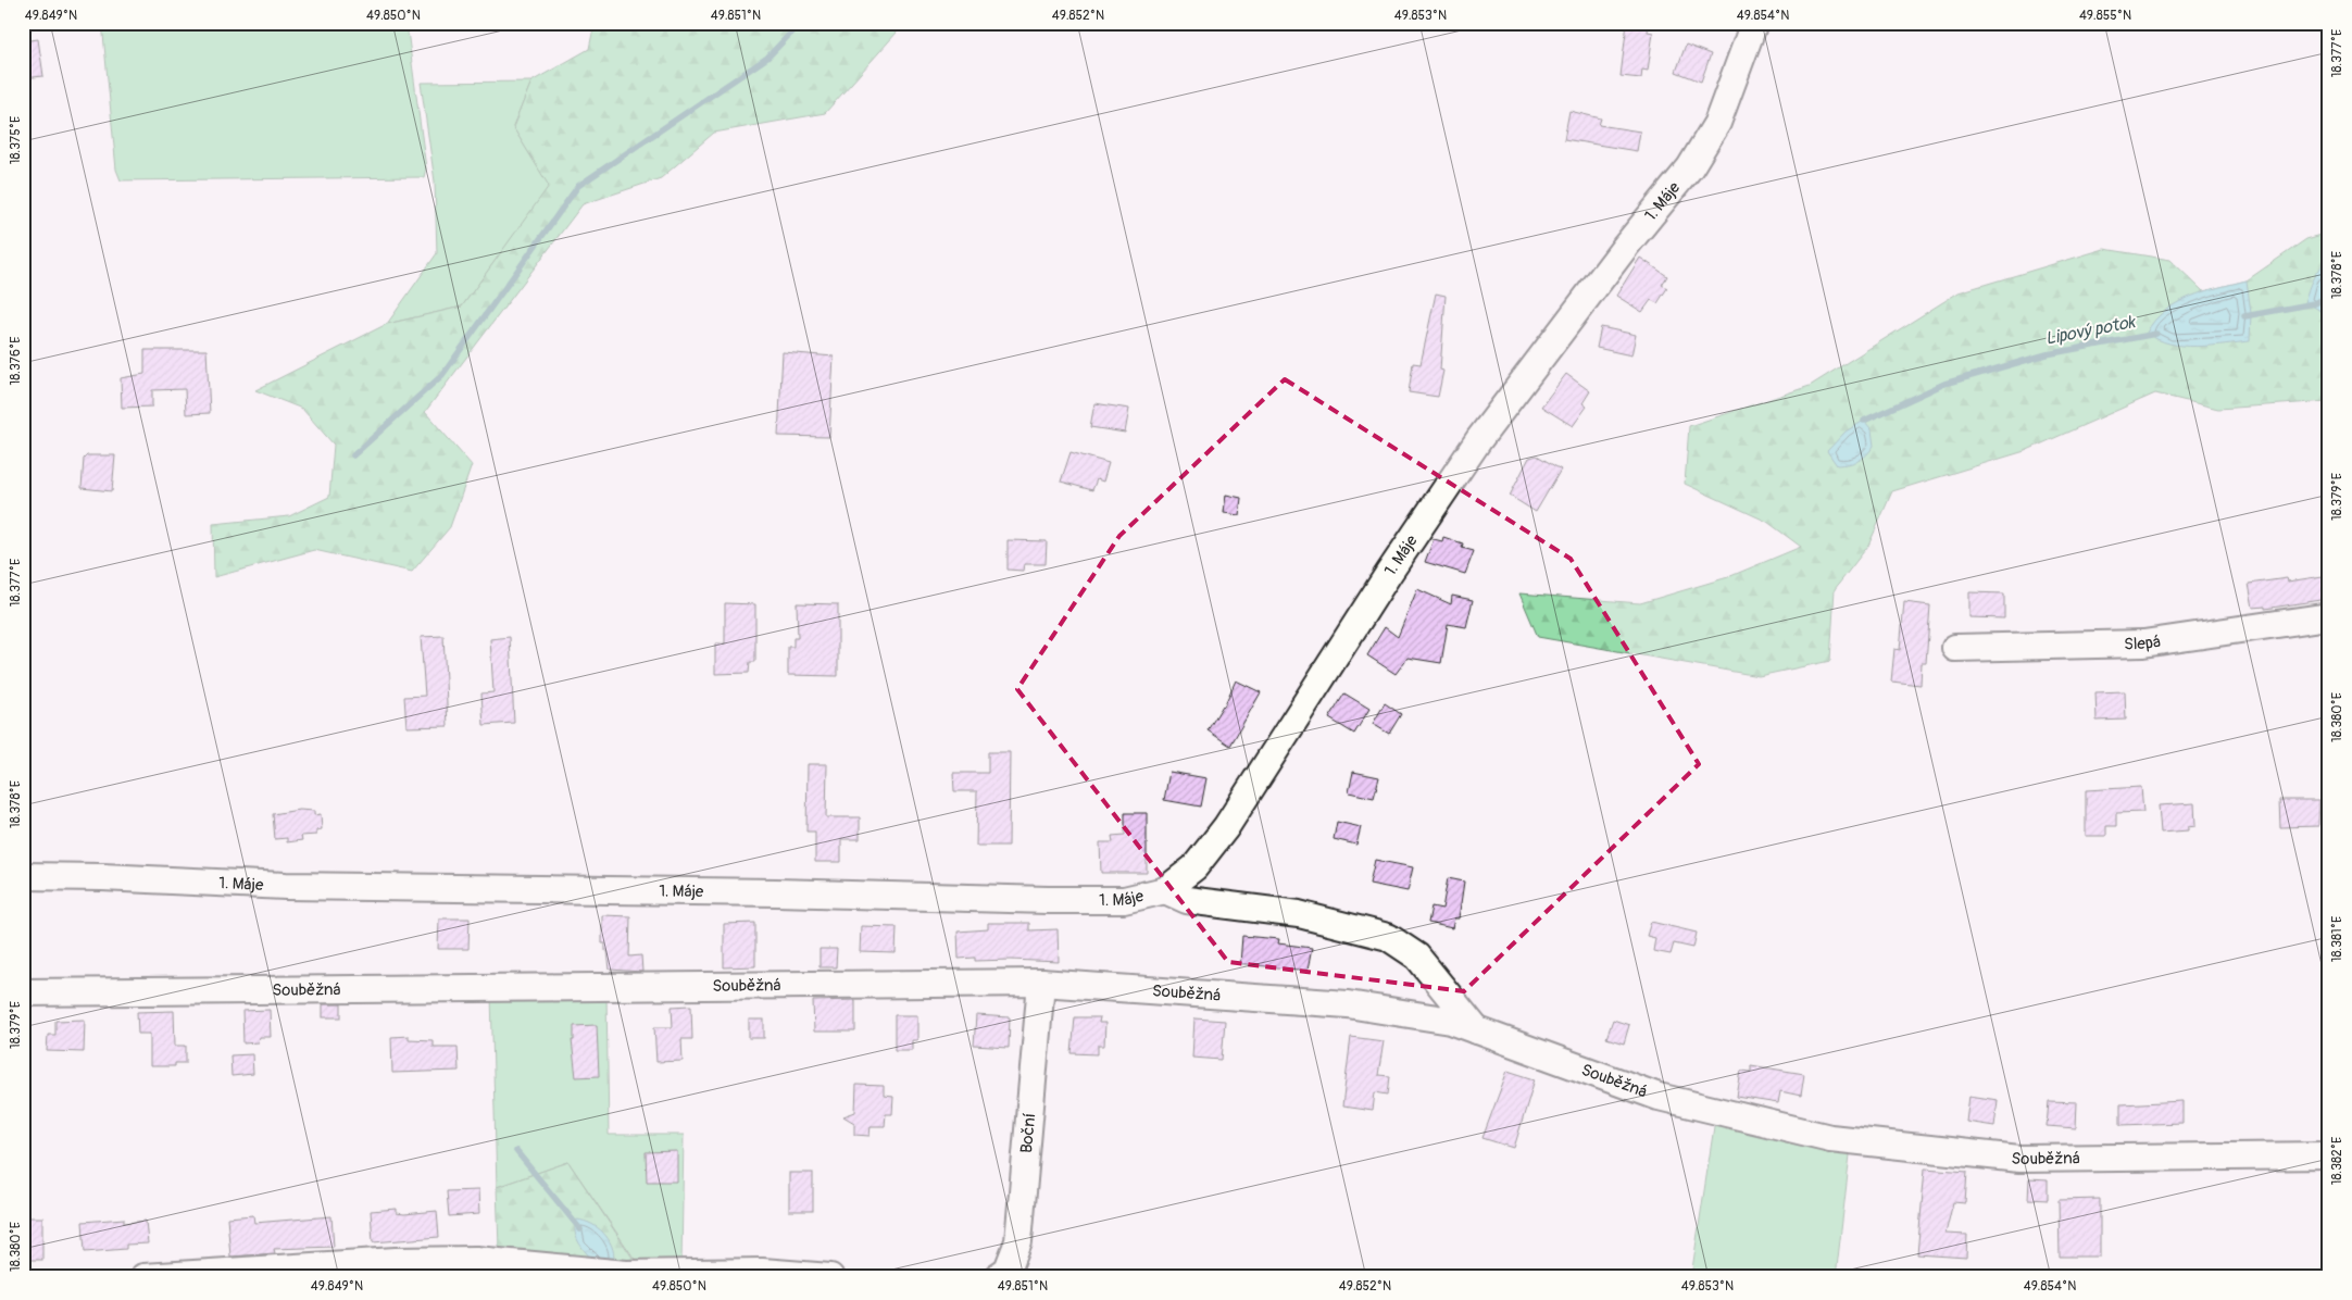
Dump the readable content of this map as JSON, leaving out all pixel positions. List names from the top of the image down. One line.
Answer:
{"streets":{"street":["1. Máje","Slepá","Souběžná","Boční"]},"crossings":[["Souběžná","Boční"]],"water":["Lipový potok"],"coordinates":["49.849°N","49.850°N","49.851°N","49.852°N","49.853°N","49.854°N","49.855°N","18.377°E","18.375°E","18.378°E","18.376°E","18.379°E","18.380°E","18.381°E","18.382°E"]}
